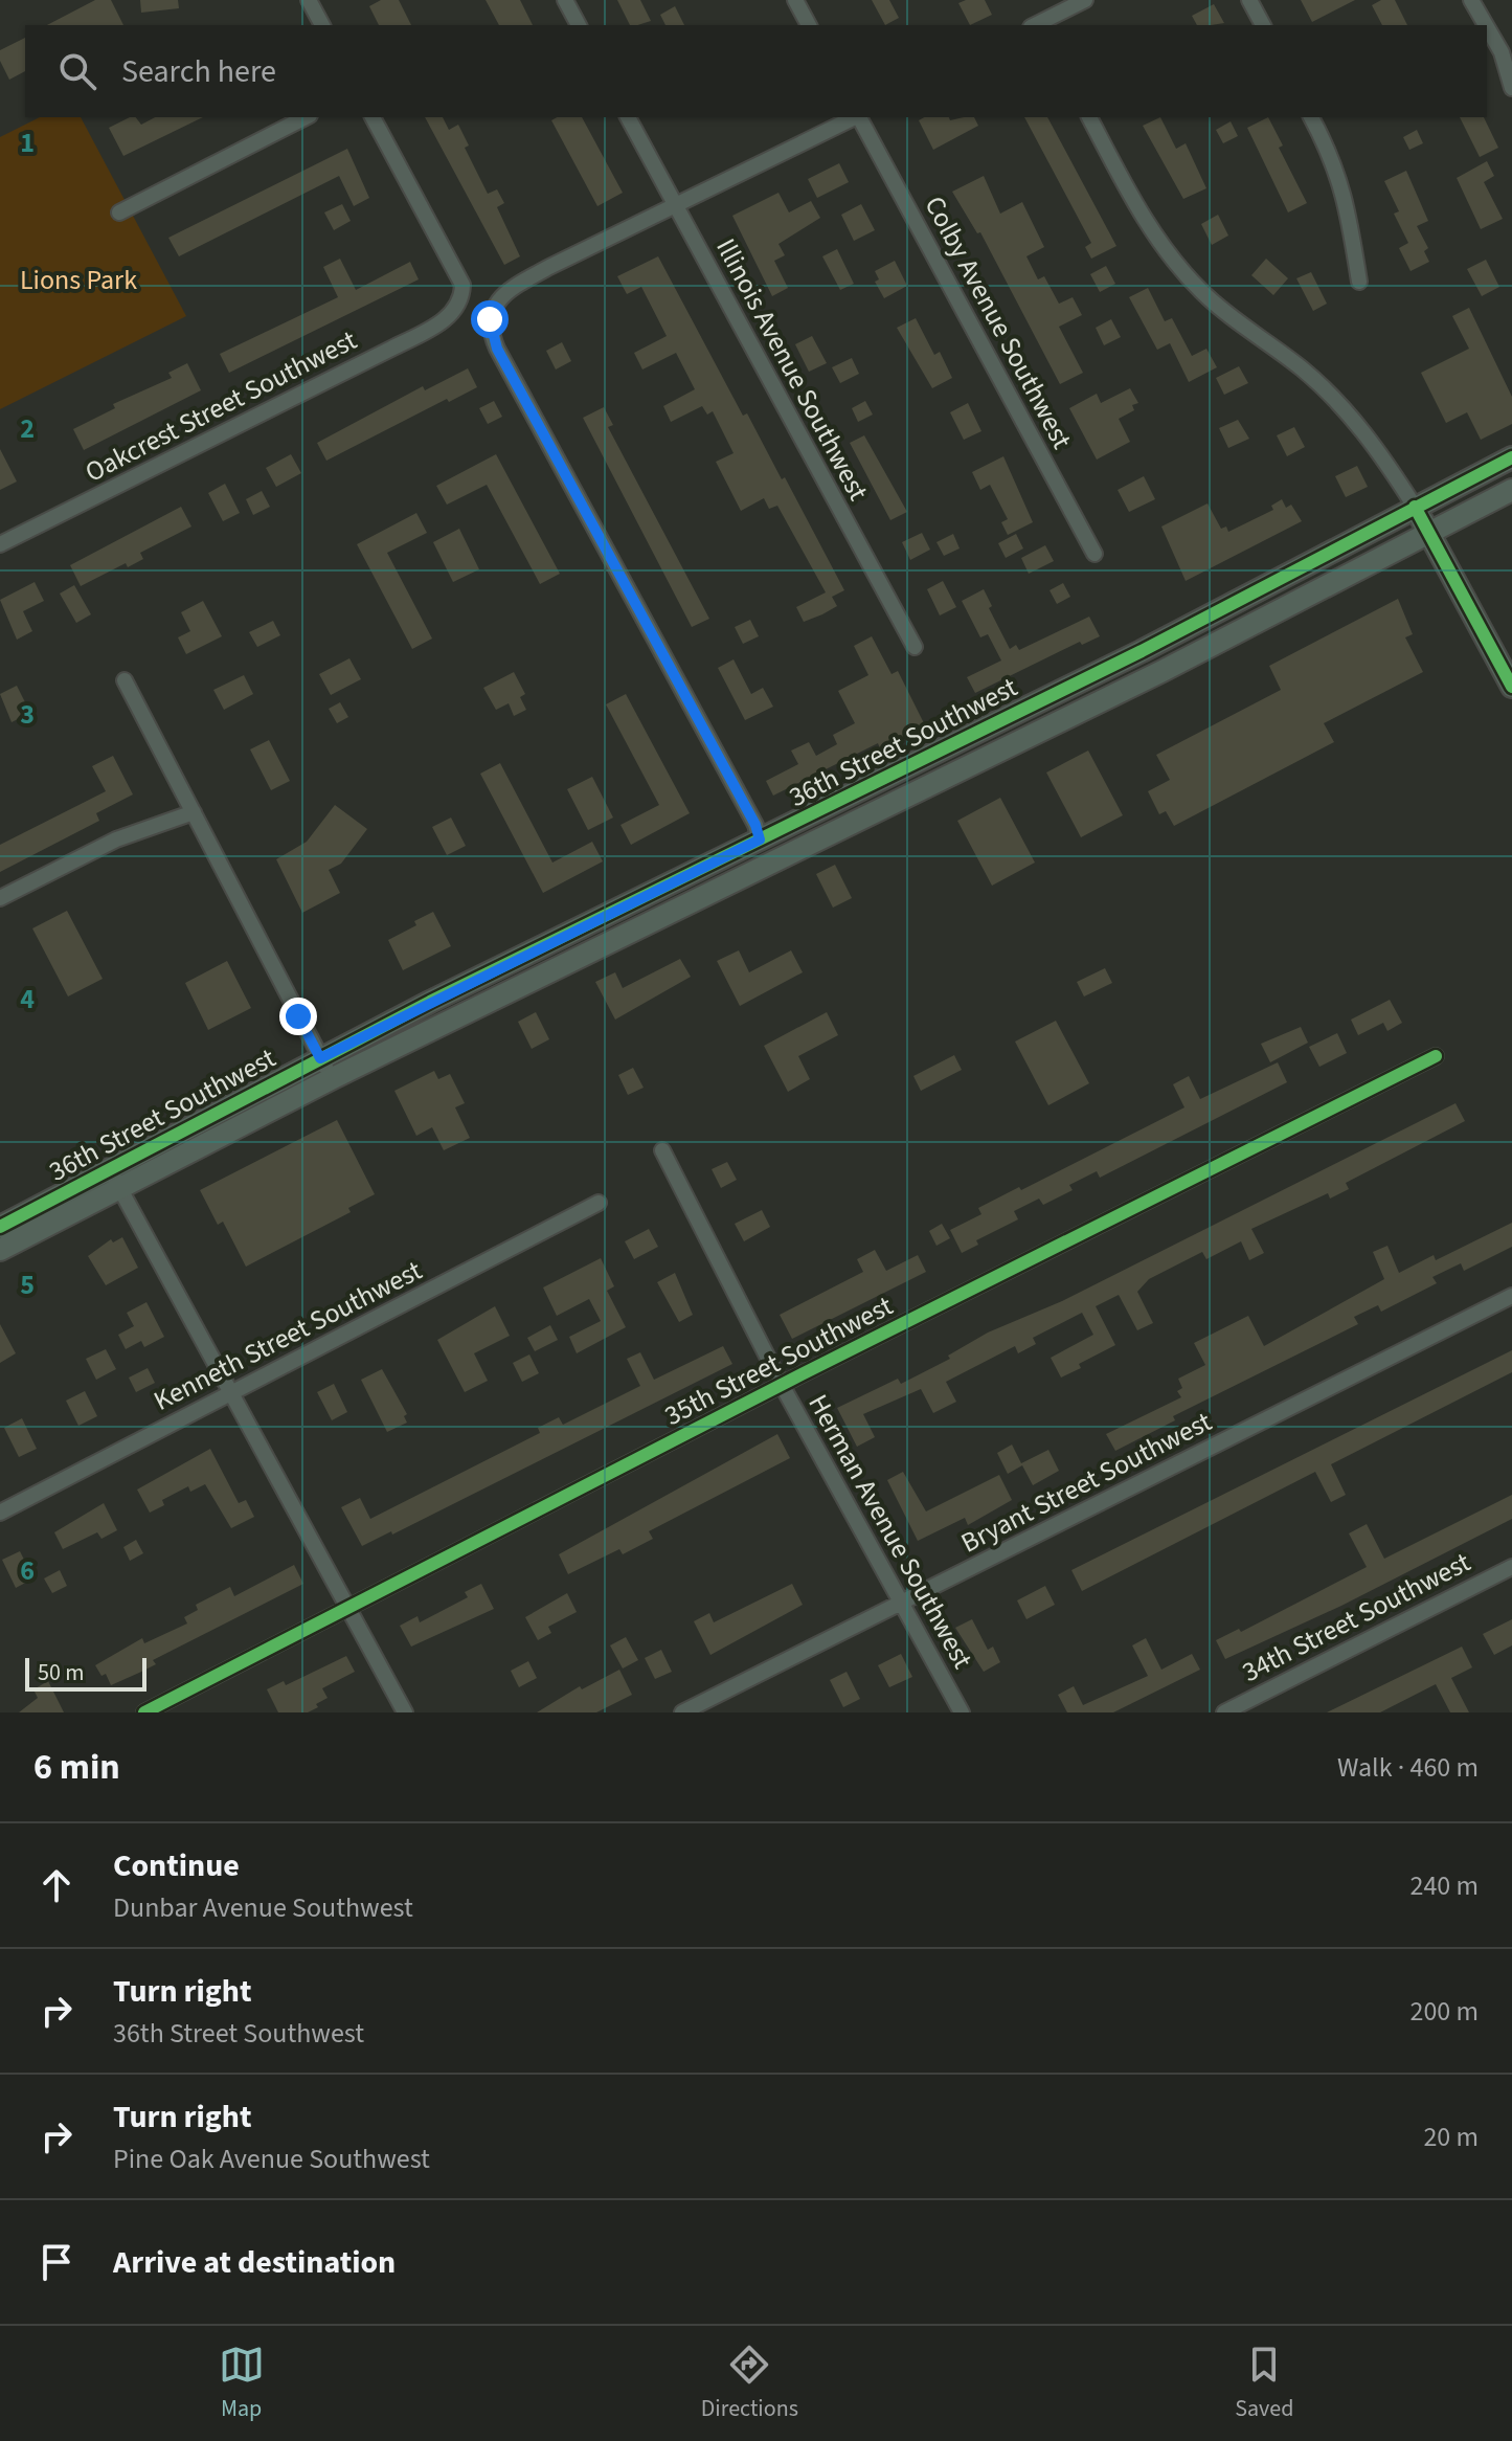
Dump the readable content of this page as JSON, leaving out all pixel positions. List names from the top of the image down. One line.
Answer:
{"streets":{"street":["Colby Avenue Southwest","Illinois Avenue Southwest","Oakcrest Street Southwest","36th Street Southwest","Kenneth Street Southwest","35th Street Southwest","Bryant Street Southwest","Herman Avenue Southwest","34th Street Southwest"]},"crossings":[["35th Street Southwest","Herman Avenue Southwest"],["Bryant Street Southwest","Herman Avenue Southwest"]],"parks":["Lions Park"],"scale_bar":"50 m","page":{"search":"Search here","scale":"50 m","heading":["6 min","Walk · 460 m"],"list":[["Continue","Dunbar Avenue Southwest","240 m"],["Turn right","36th Street Southwest","200 m"],["Turn right","Pine Oak Avenue Southwest","20 m"],"Arrive at destination"],"nav":["Map","Directions","Saved"]},"grid":{"rows":["1","2","3","4","5","6"]}}
